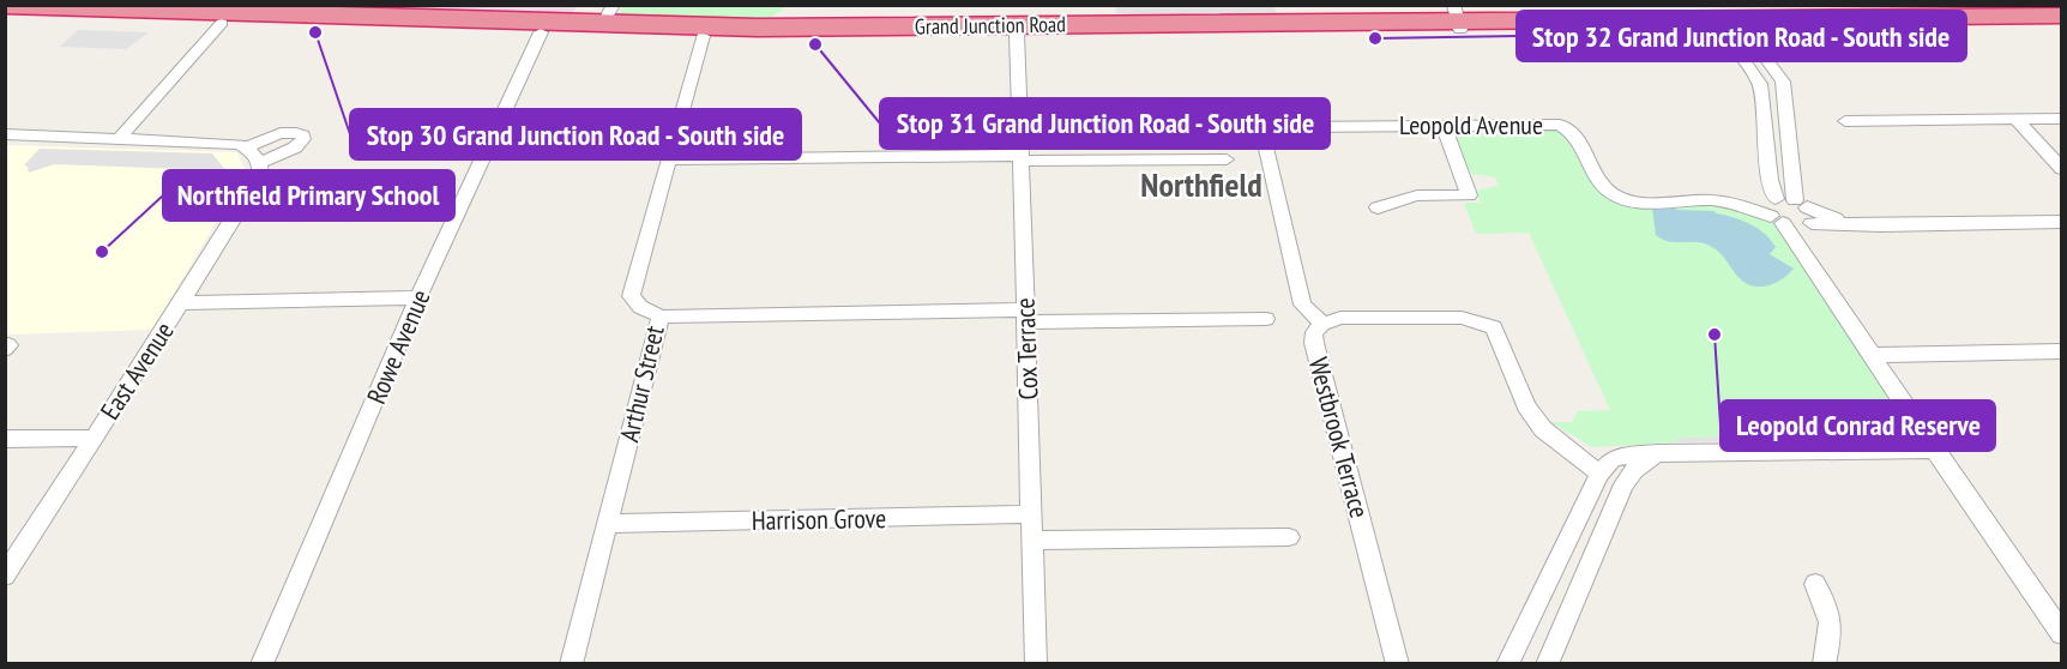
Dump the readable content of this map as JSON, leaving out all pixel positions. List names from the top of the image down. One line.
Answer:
{"streets":{"highway":["Grand Junction Road"],"street":["Leopold Avenue","Rowe Avenue","Cox Terrace","East Avenue","Arthur Street","Westbrook Terrace","Harrison Grove"]},"crossings":[["Grand Junction Road","Rowe Avenue"],["Grand Junction Road","Cox Terrace"],["Grand Junction Road","Arthur Street"],["Leopold Avenue","Westbrook Terrace"],["Cox Terrace","Harrison Grove"],["Arthur Street","Harrison Grove"]],"districts":["Northfield"],"places":["Stop 30 Grand Junction Road - South side","Stop 32 Grand Junction Road - South side","Stop 31 Grand Junction Road - South side","Northfield Primary School","Leopold Conrad Reserve"]}
